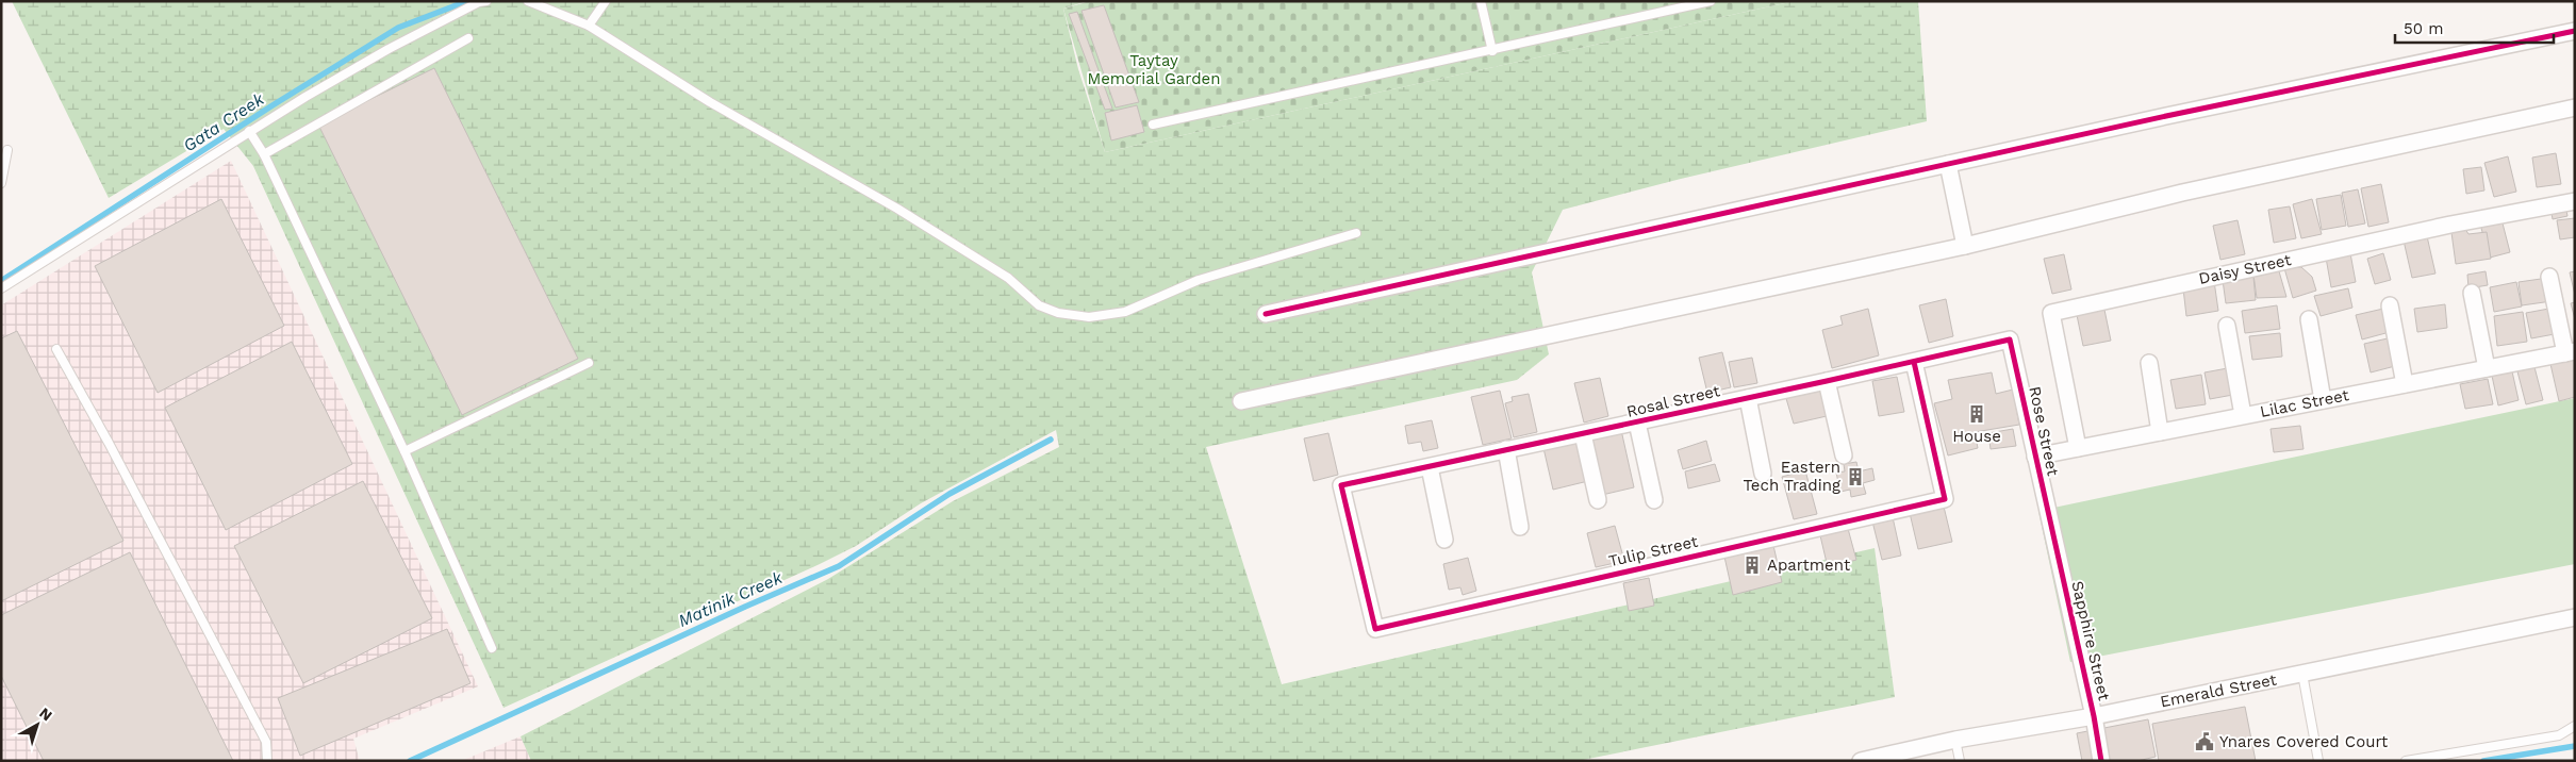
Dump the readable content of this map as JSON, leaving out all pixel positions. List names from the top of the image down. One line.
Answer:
{"streets":{"street":["Daisy Street","Rosal Street","Lilac Street","Rose Street","Tulip Street","Sapphire Street","Emerald Street"]},"crossings":[["Daisy Street","Lilac Street"],["Rosal Street","Rose Street"],["Rosal Street","Tulip Street"],["Lilac Street","Rose Street"],["Rose Street","Sapphire Street"],["Sapphire Street","Emerald Street"]],"water":["Gata Creek","Matinik Creek"],"parks":["Taytay Memorial Garden"],"places":{"building":["House","Eastern Tech Trading","Apartment"],"public building":["Ynares Covered Court"]},"scale_bar":"50 m","north":"top right"}
